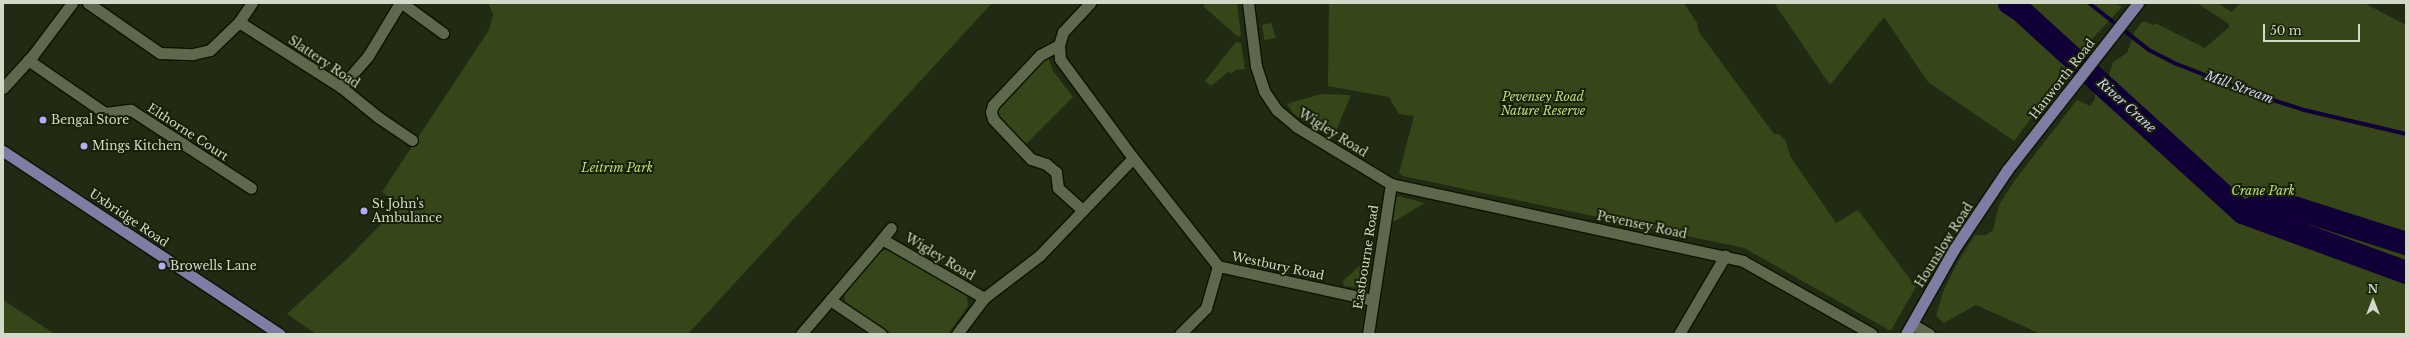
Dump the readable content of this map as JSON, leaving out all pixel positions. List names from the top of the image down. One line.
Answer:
{"streets":{"main road":["Hanworth Road","Uxbridge Road","Hounslow Road"],"street":["Slattery Road","Elthorne Court","Wigley Road","Pevensey Road","Eastbourne Road","Westbury Road"]},"crossings":[["Hanworth Road","Hounslow Road"],["Wigley Road","Pevensey Road"],["Wigley Road","Eastbourne Road"],["Pevensey Road","Eastbourne Road"],["Eastbourne Road","Westbury Road"]],"water":["Mill Stream","River Crane"],"parks":["Pevensey Road Nature Reserve","Leitrim Park","Crane Park"],"places":["Bengal Store","Mings Kitchen","St John's Ambulance","Browells Lane"],"scale_bar":"50 m","north":"top"}
